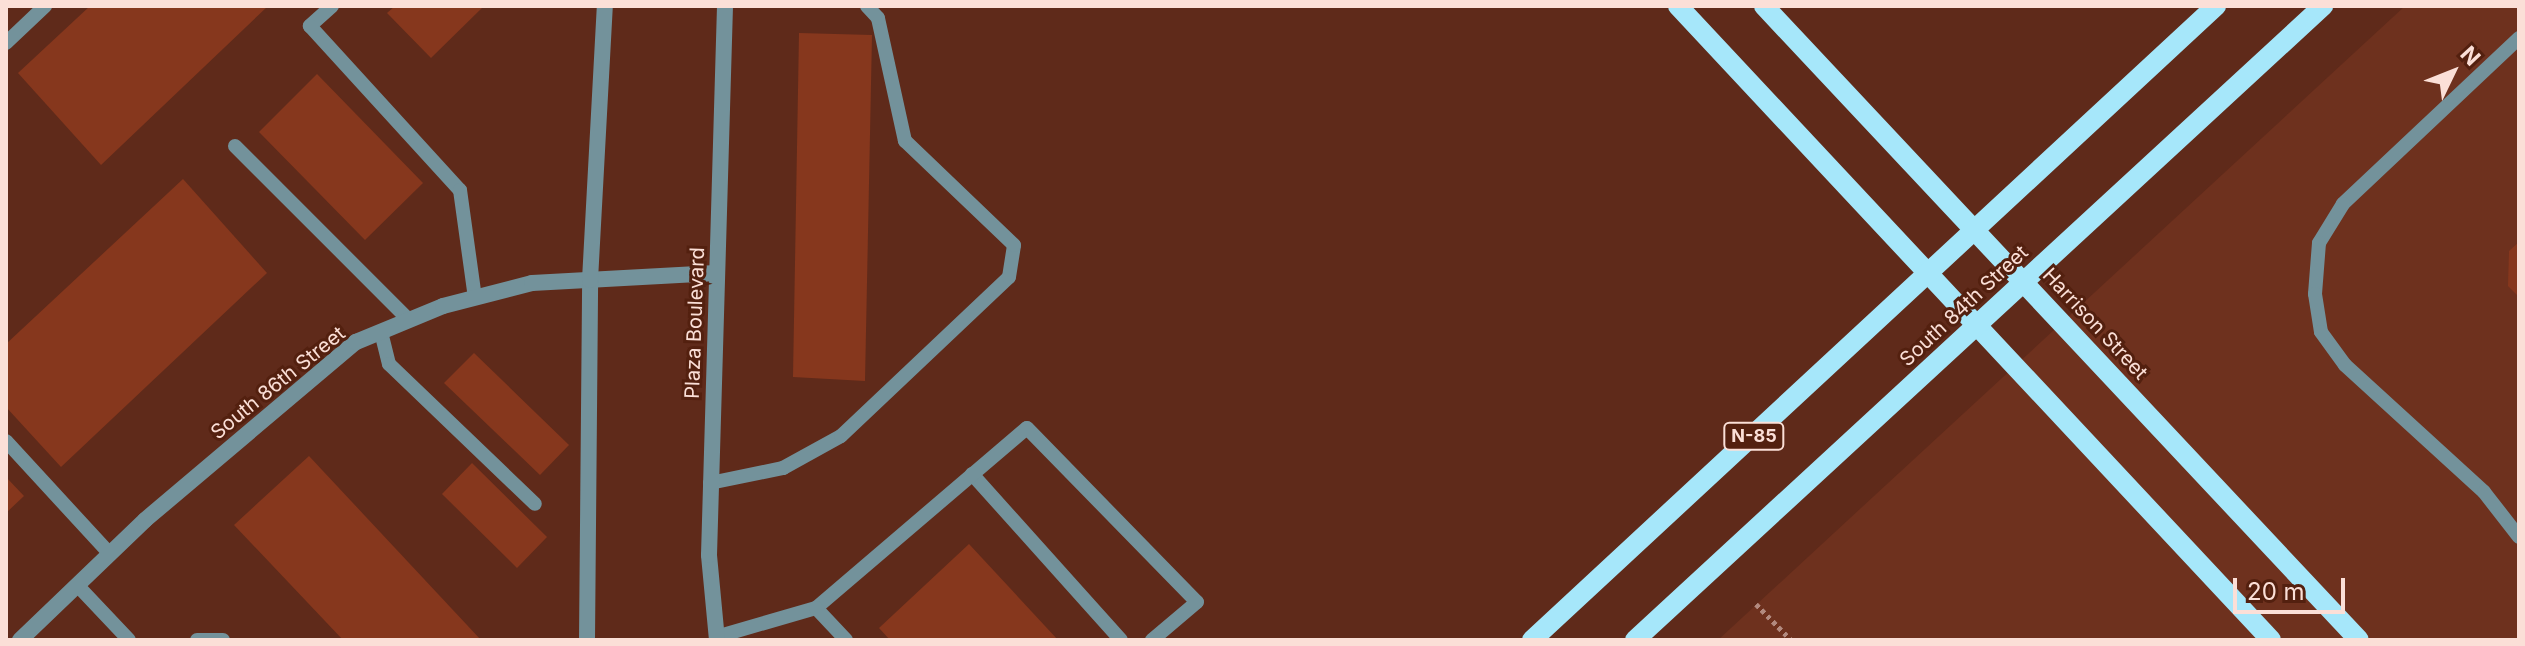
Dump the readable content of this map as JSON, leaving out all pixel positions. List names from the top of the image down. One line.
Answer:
{"streets":{"main road":["South 84th Street","Harrison Street","N-85"],"street":["Plaza Boulevard","South 86th Street"]},"crossings":[["South 84th Street","Harrison Street"],["Plaza Boulevard","South 86th Street"],["Harrison Street","N-85"]],"scale_bar":"20 m","north":"top right"}
